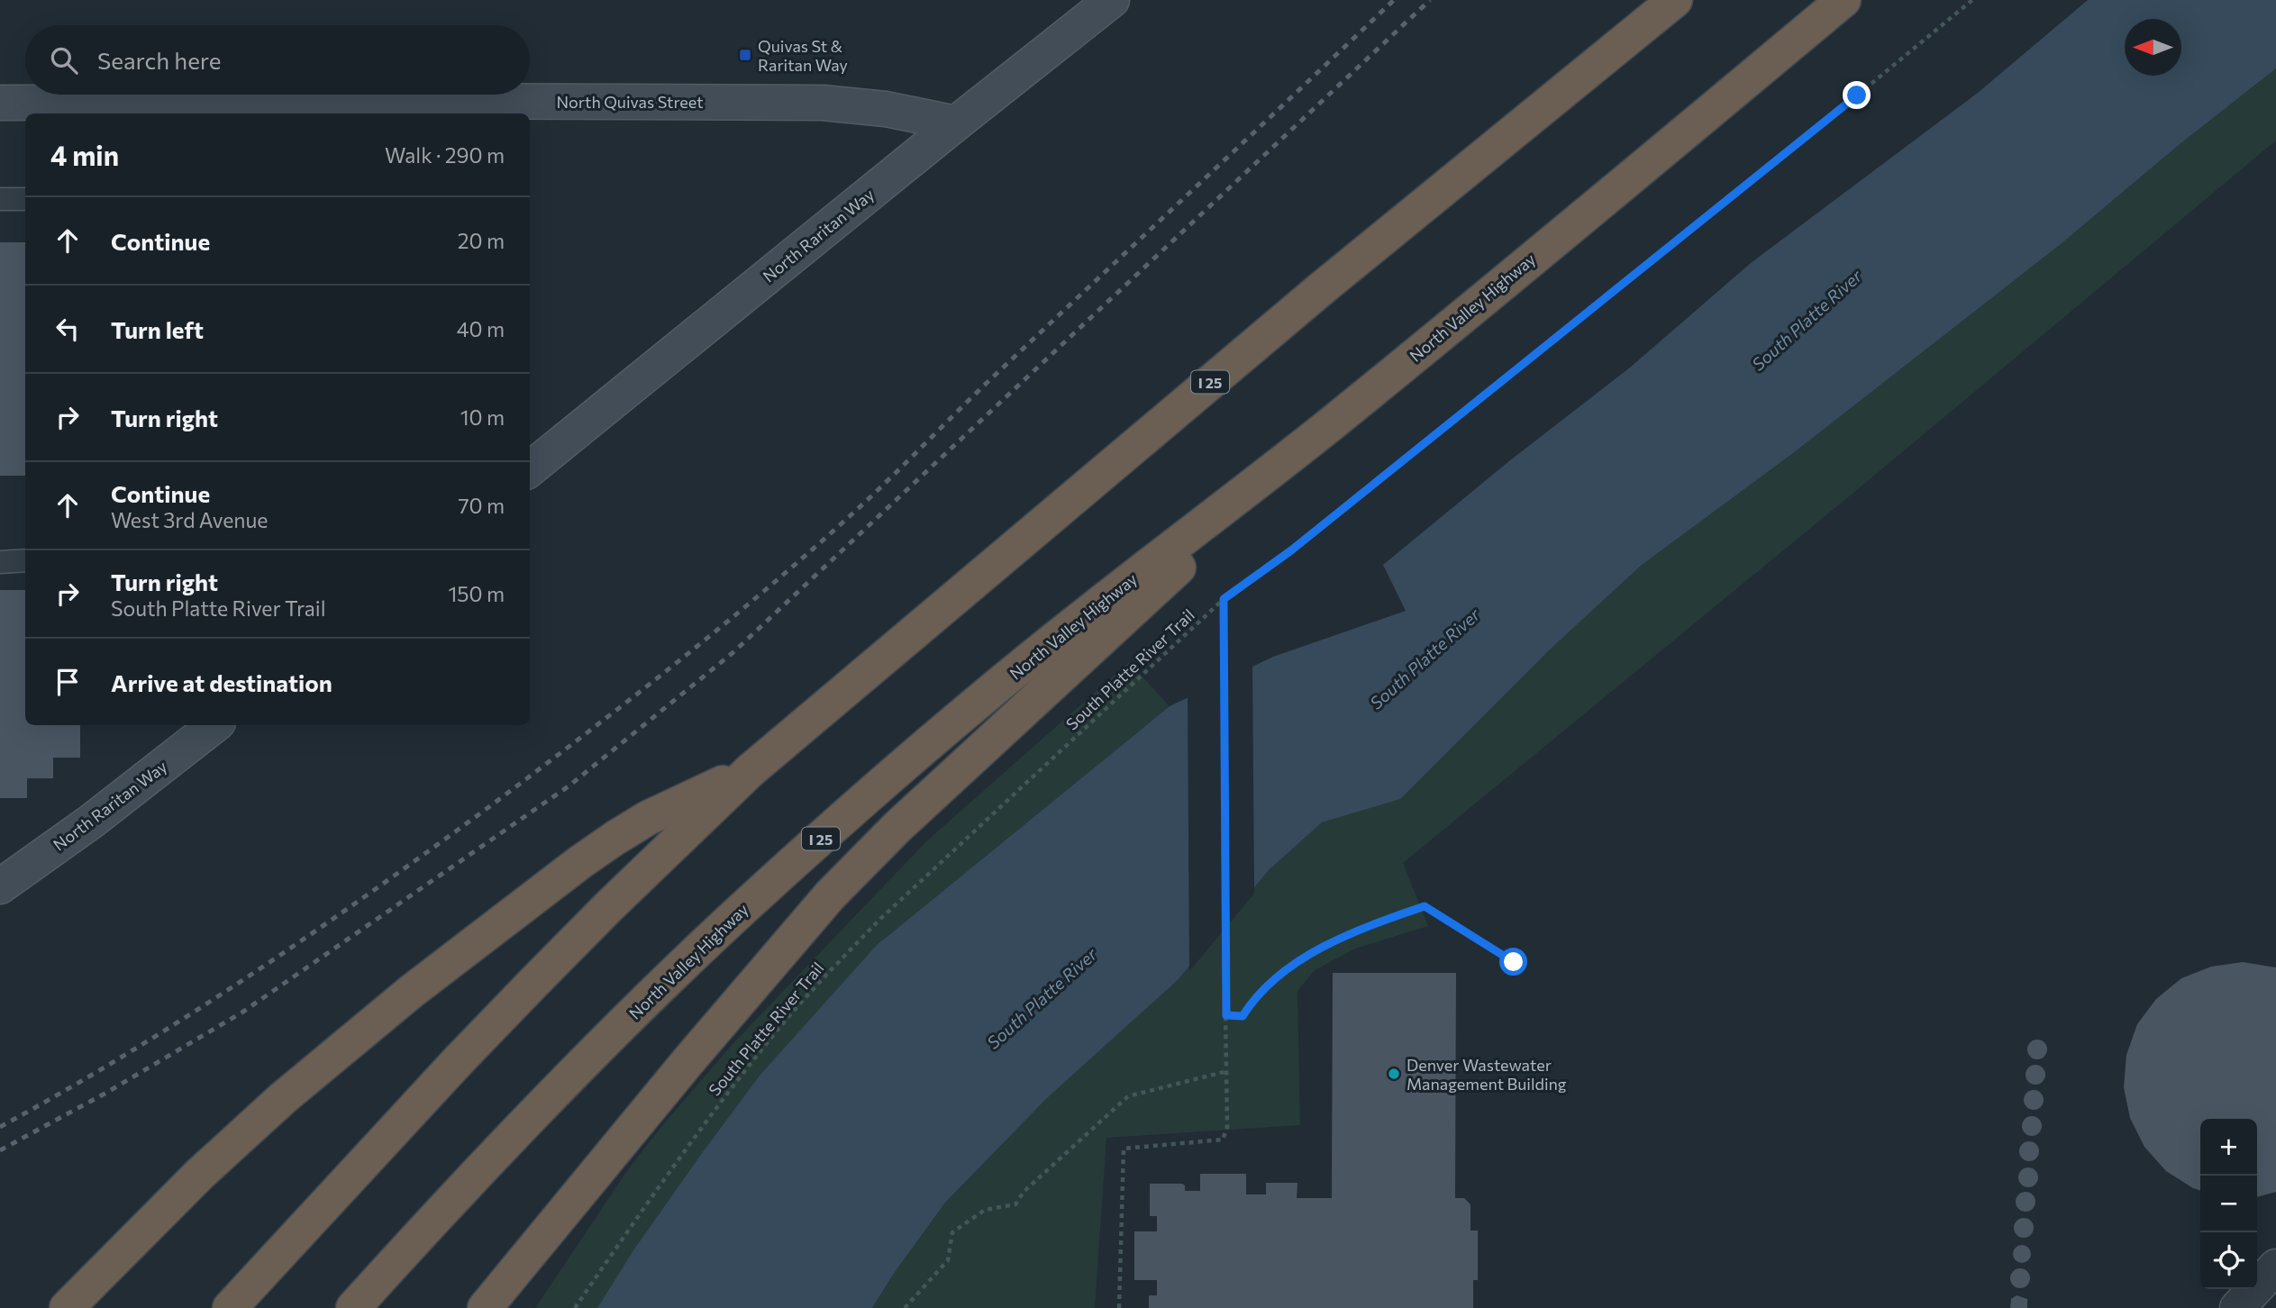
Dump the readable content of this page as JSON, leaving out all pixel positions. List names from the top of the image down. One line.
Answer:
{"streets":{"highway":["North Valley Highway","I 25"],"street":["North Quivas Street","North Raritan Way"],"path":["South Platte River Trail"]},"crossings":[["North Quivas Street","North Raritan Way"]],"water":["South Platte River"],"places":{"transit":["Quivas St & Raritan Way"],"other":["Denver Wastewater Management Building"]},"north":"left","page":{"search":"Search here","heading":["4 min","Walk · 290 m"],"list":[["Continue","20 m"],["Turn left","40 m"],["Turn right","10 m"],["Continue","West 3rd Avenue","70 m"],["Turn right","South Platte River Trail","150 m"],"Arrive at destination"],"map_buttons":["+","−"]}}
